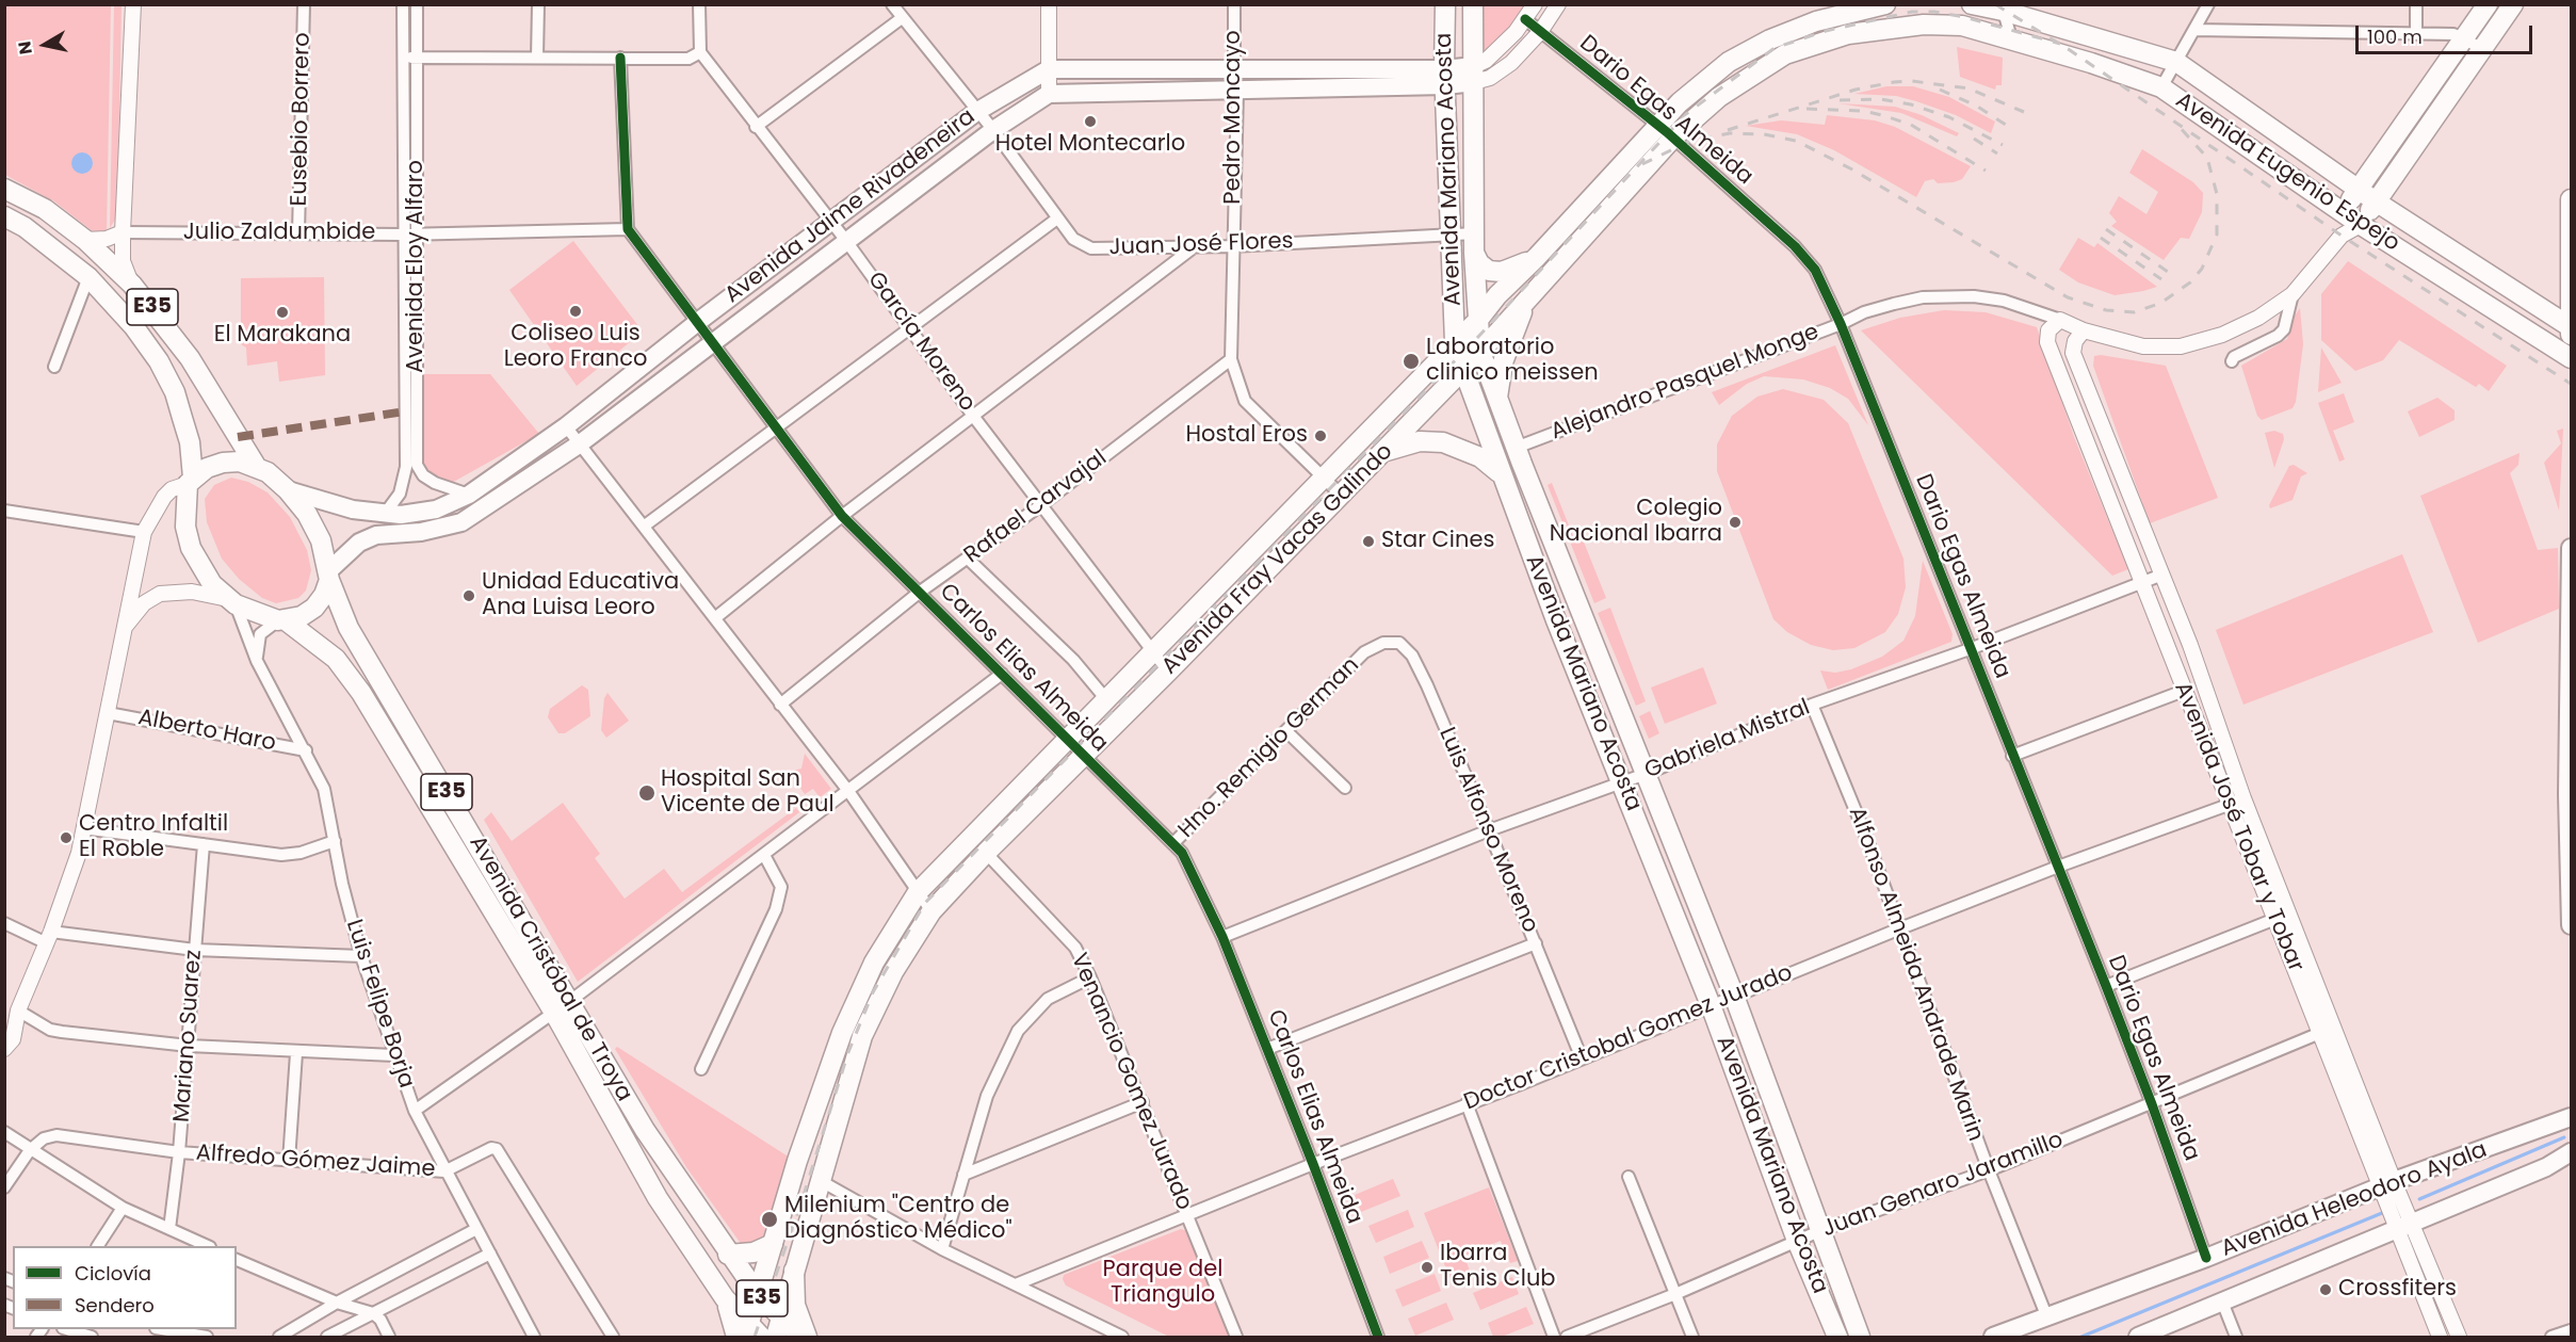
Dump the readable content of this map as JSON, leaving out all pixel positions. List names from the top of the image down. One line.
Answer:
{"streets":{"main road":["Avenida Mariano Acosta","Avenida Eugenio Espejo","Avenida Jaime Rivadeneira","E35","Avenida Fray Vacas Galindo","Avenida Cristóbal de Troya","Avenida Heleodoro Ayala"],"street":["Dario Egas Almeida","Pedro Moncayo","Eusebio Borrero","Julio Zaldumbide","Juan José Flores","Avenida Eloy Alfaro","García Moreno","Alejandro Pasquel Monge","Rafael Carvajal","Carlos Elias Almeida","Alberto Haro","Gabriela Mistral","Hno. Remigio German","Avenida José Tobar y Tobar","Luis Alfonso Moreno","Alfonso Almeida Andrade Marin","Luis Felipe Borja","Mariano Suarez","Doctor Cristobal Gomez Jurado","Venancio Gomez Jurado","Alfredo Gómez Jaime","Juan Genaro Jaramillo"]},"crossings":[["Dario Egas Almeida","Alejandro Pasquel Monge"],["Dario Egas Almeida","Avenida Fray Vacas Galindo"],["Dario Egas Almeida","Gabriela Mistral"],["Dario Egas Almeida","Doctor Cristobal Gomez Jurado"],["Dario Egas Almeida","Juan Genaro Jaramillo"],["Dario Egas Almeida","Avenida Heleodoro Ayala"],["Pedro Moncayo","Juan José Flores"],["Pedro Moncayo","Rafael Carvajal"],["Pedro Moncayo","Avenida Fray Vacas Galindo"],["Eusebio Borrero","Julio Zaldumbide"],["Avenida Mariano Acosta","Juan José Flores"],["Avenida Mariano Acosta","Alejandro Pasquel Monge"],["Avenida Mariano Acosta","Avenida Fray Vacas Galindo"],["Avenida Mariano Acosta","Gabriela Mistral"],["Avenida Mariano Acosta","Doctor Cristobal Gomez Jurado"],["Avenida Mariano Acosta","Juan Genaro Jaramillo"],["Avenida Eugenio Espejo","Alejandro Pasquel Monge"],["Avenida Eugenio Espejo","Avenida Fray Vacas Galindo"],["Avenida Jaime Rivadeneira","Juan José Flores"],["Avenida Jaime Rivadeneira","Avenida Eloy Alfaro"],["Avenida Jaime Rivadeneira","E35"],["Avenida Jaime Rivadeneira","García Moreno"],["Avenida Jaime Rivadeneira","Carlos Elias Almeida"],["Avenida Jaime Rivadeneira","Avenida Cristóbal de Troya"],["Avenida Jaime Rivadeneira","Luis Felipe Borja"],["Julio Zaldumbide","Avenida Eloy Alfaro"],["Julio Zaldumbide","Carlos Elias Almeida"],["E35","Avenida Cristóbal de Troya"],["E35","Luis Felipe Borja"],["García Moreno","Rafael Carvajal"],["García Moreno","Avenida Fray Vacas Galindo"],["Alejandro Pasquel Monge","Avenida José Tobar y Tobar"],["Rafael Carvajal","Carlos Elias Almeida"],["Avenida Fray Vacas Galindo","Carlos Elias Almeida"],["Avenida Fray Vacas Galindo","Avenida Cristóbal de Troya"],["Avenida Fray Vacas Galindo","Venancio Gomez Jurado"],["Carlos Elias Almeida","Gabriela Mistral"],["Carlos Elias Almeida","Hno. Remigio German"],["Carlos Elias Almeida","Doctor Cristobal Gomez Jurado"],["Alberto Haro","Luis Felipe Borja"],["Gabriela Mistral","Avenida José Tobar y Tobar"],["Gabriela Mistral","Luis Alfonso Moreno"],["Gabriela Mistral","Alfonso Almeida Andrade Marin"],["Hno. Remigio German","Luis Alfonso Moreno"],["Avenida José Tobar y Tobar","Doctor Cristobal Gomez Jurado"],["Avenida José Tobar y Tobar","Juan Genaro Jaramillo"],["Avenida José Tobar y Tobar","Avenida Heleodoro Ayala"],["Luis Alfonso Moreno","Doctor Cristobal Gomez Jurado"],["Avenida Cristóbal de Troya","Luis Felipe Borja"],["Alfonso Almeida Andrade Marin","Doctor Cristobal Gomez Jurado"],["Alfonso Almeida Andrade Marin","Juan Genaro Jaramillo"],["Alfonso Almeida Andrade Marin","Avenida Heleodoro Ayala"],["Luis Felipe Borja","Alfredo Gómez Jaime"],["Mariano Suarez","Alfredo Gómez Jaime"],["Doctor Cristobal Gomez Jurado","Venancio Gomez Jurado"]],"parks":["Parque del Triangulo"],"places":["Hotel Montecarlo","Coliseo Luis Leoro Franco","El Marakana","Laboratorio clinico meissen","Hostal Eros","Colegio Nacional Ibarra","Star Cines","Unidad Educativa Ana Luisa Leoro","Hospital San Vicente de Paul","Centro Infaltil El Roble","Milenium \"Centro de Diagnóstico Médico\"","Ibarra Tenis Club","Crossfiters"],"legend":["Ciclovía","Sendero"],"scale_bar":"100 m","north":"left"}
